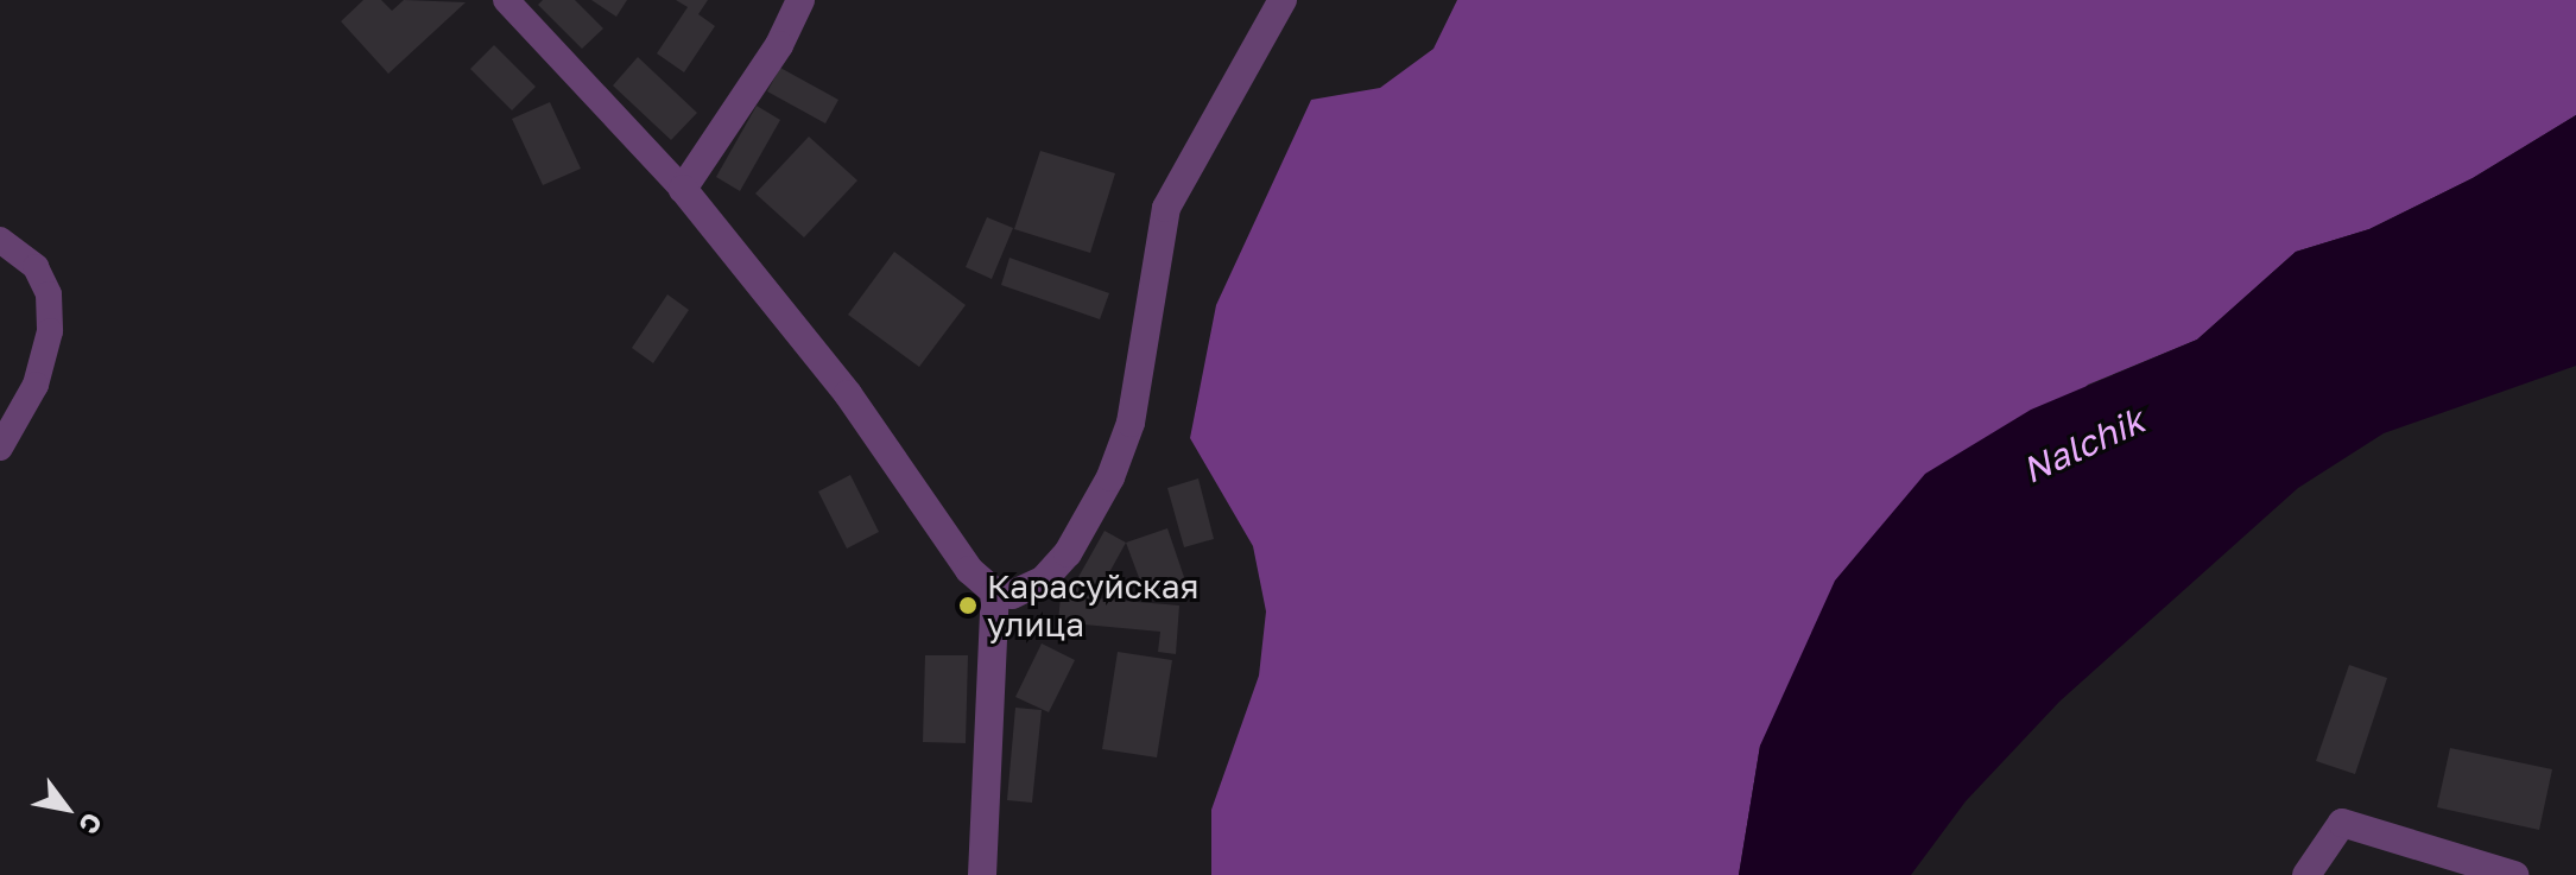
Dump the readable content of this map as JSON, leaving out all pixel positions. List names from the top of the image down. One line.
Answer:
{"water":["Nalchik"],"places":["Карасуйская улица"],"north":"bottom right"}
